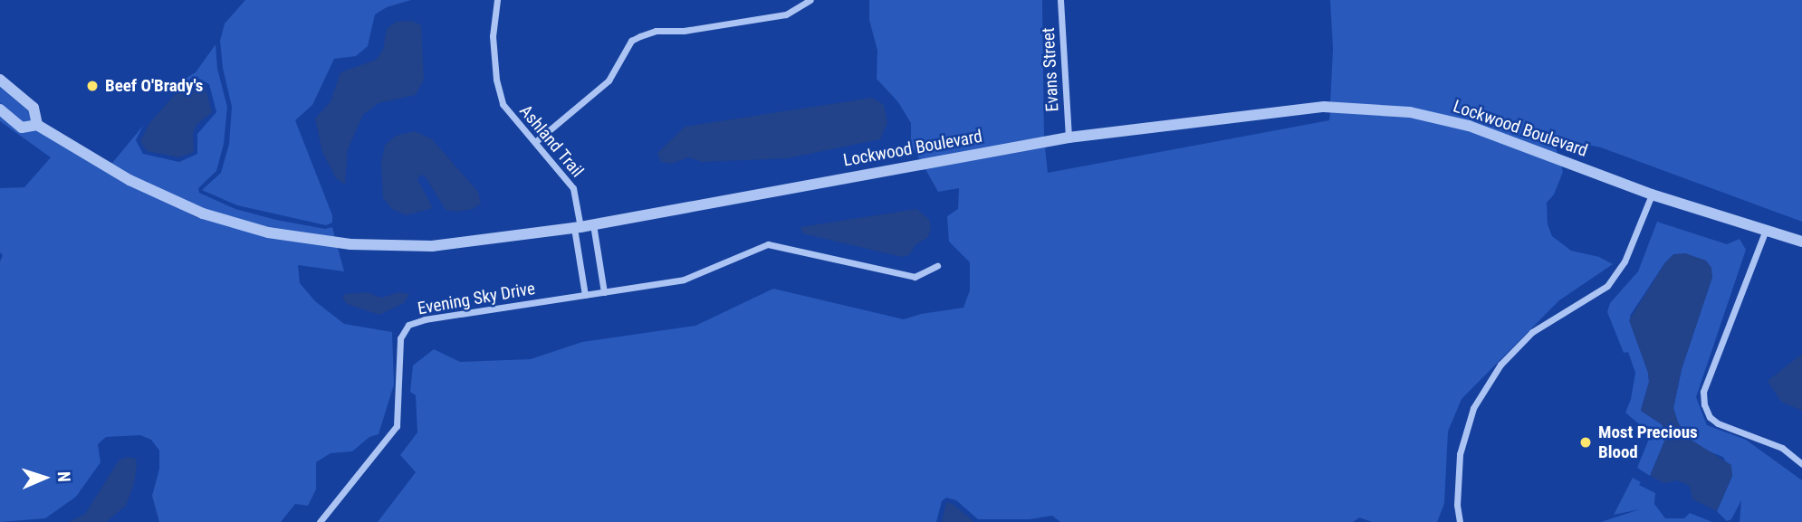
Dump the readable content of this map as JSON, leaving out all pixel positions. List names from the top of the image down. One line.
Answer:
{"streets":{"street":["Evans Street","Lockwood Boulevard","Ashland Trail","Evening Sky Drive"]},"crossings":[["Evans Street","Lockwood Boulevard"],["Lockwood Boulevard","Ashland Trail"]],"places":["Beef O'Brady's","Most Precious Blood"],"north":"right"}
